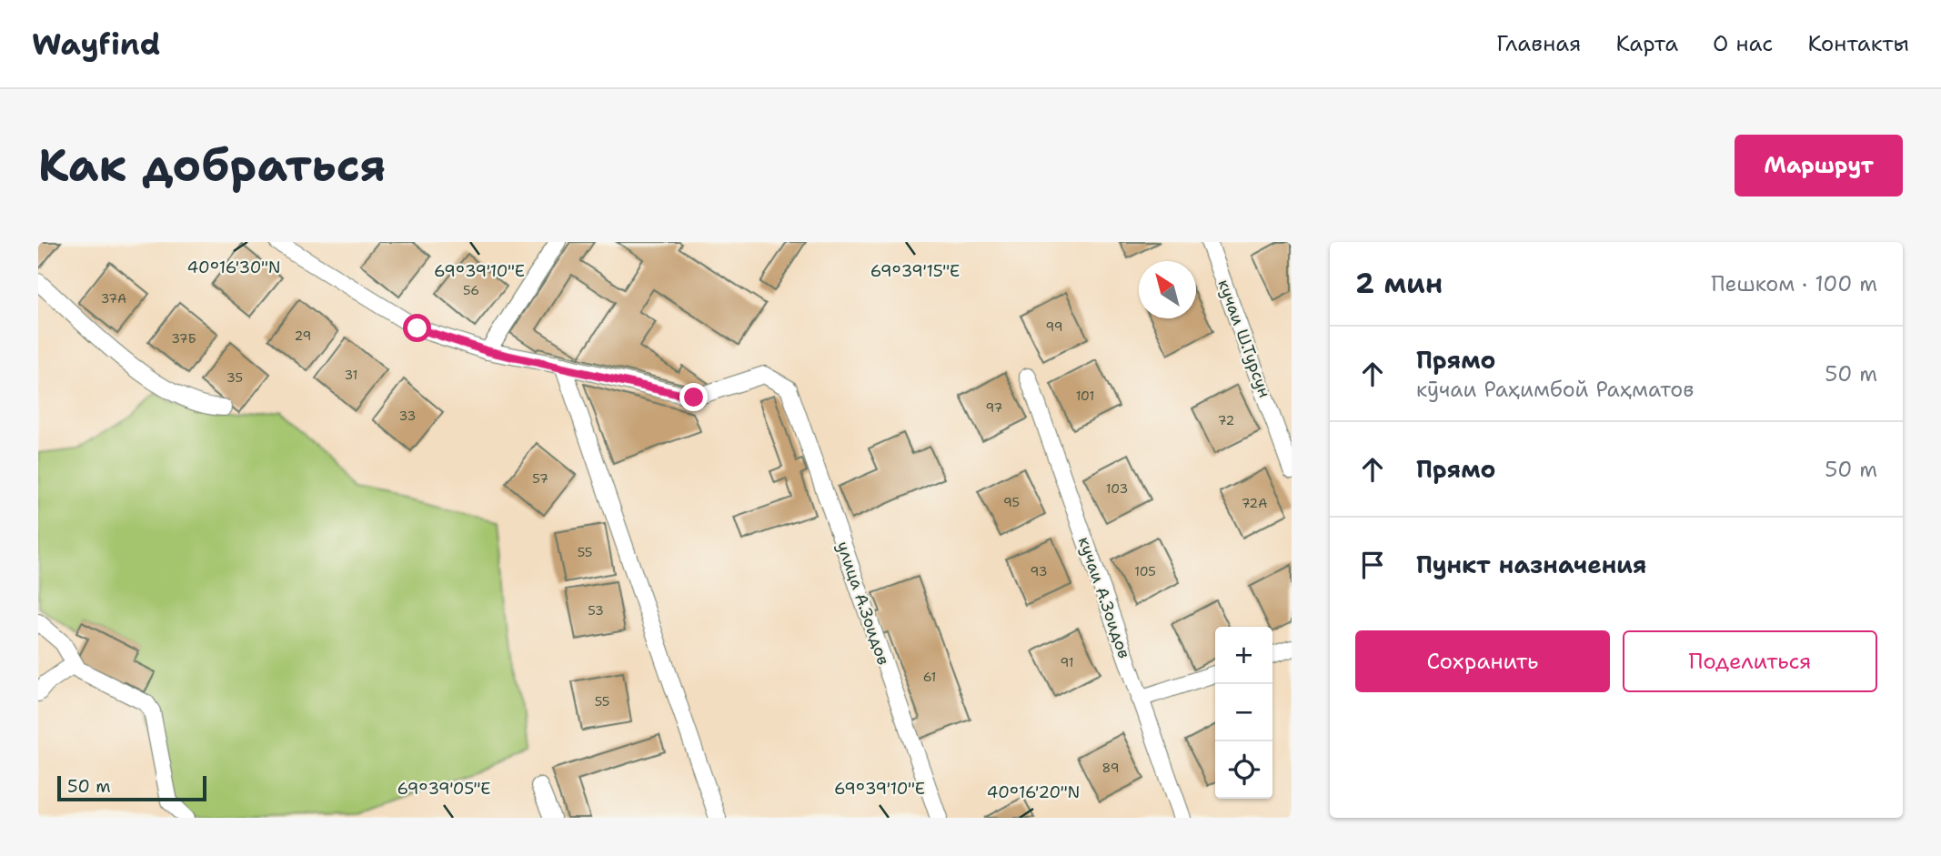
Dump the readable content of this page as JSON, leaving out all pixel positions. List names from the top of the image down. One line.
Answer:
{"streets":{"street":["кучаи Ш.Турсун","кучаи А.Зоидов","улица А.Зоидов"]},"house_numbers":["56","37А","99","29","37Б","31","35","101","97","33","72","57","103","95","72А","55","93","105","53","91","61","55","89"],"scale_bar":"50 m","north":"top left","page":{"header":"Wayfind","nav":["Главная","Карта","О нас","Контакты"],"buttons":["Маршрут",["Сохранить","Поделиться"]],"title":"Как добраться","heading":["2 мин","Пешком · 100 m"],"list":[["Прямо","кӯчаи Раҳимбой Раҳматов","50 m"],["Прямо","50 m"],"Пункт назначения"],"map_buttons":["+","−"],"scale":"50 m"},"coordinates":["40°16'30\"N","69°39'10\"E","69°39'15\"E","69°39'05\"E","40°16'20\"N"]}
